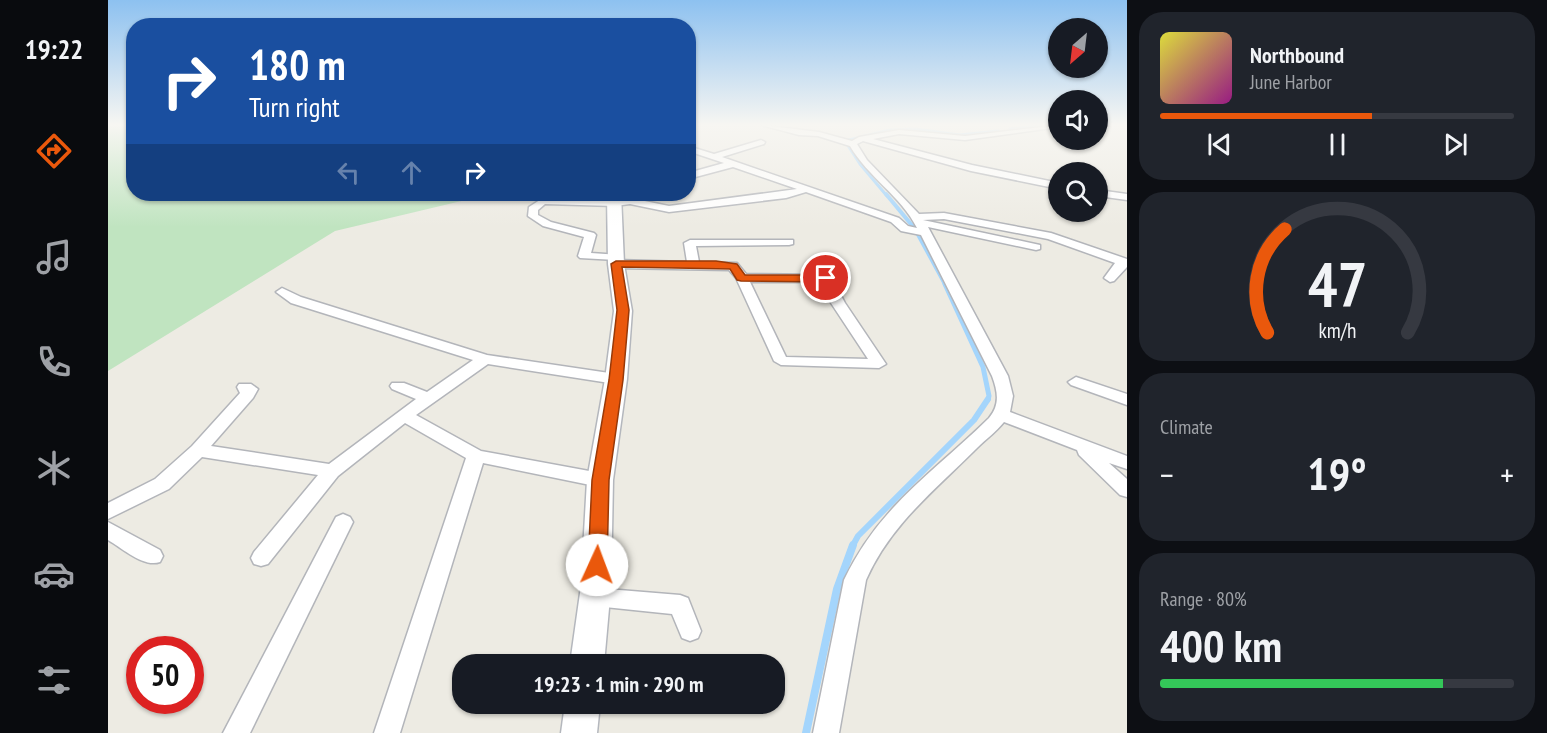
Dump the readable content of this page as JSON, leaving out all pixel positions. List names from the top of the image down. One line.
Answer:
{"north":"bottom left","page":{"tabs":"19:22","turn":["180 m","Turn right"],"song":["Northbound","June Harbor"],"tile":["Climate",["Range · 80%","400 km"]],"heat":["−","19°","+"],"limit":"50","trip":"19:23 · 1 min · 290 m","gauge":["47","km/h"]}}
